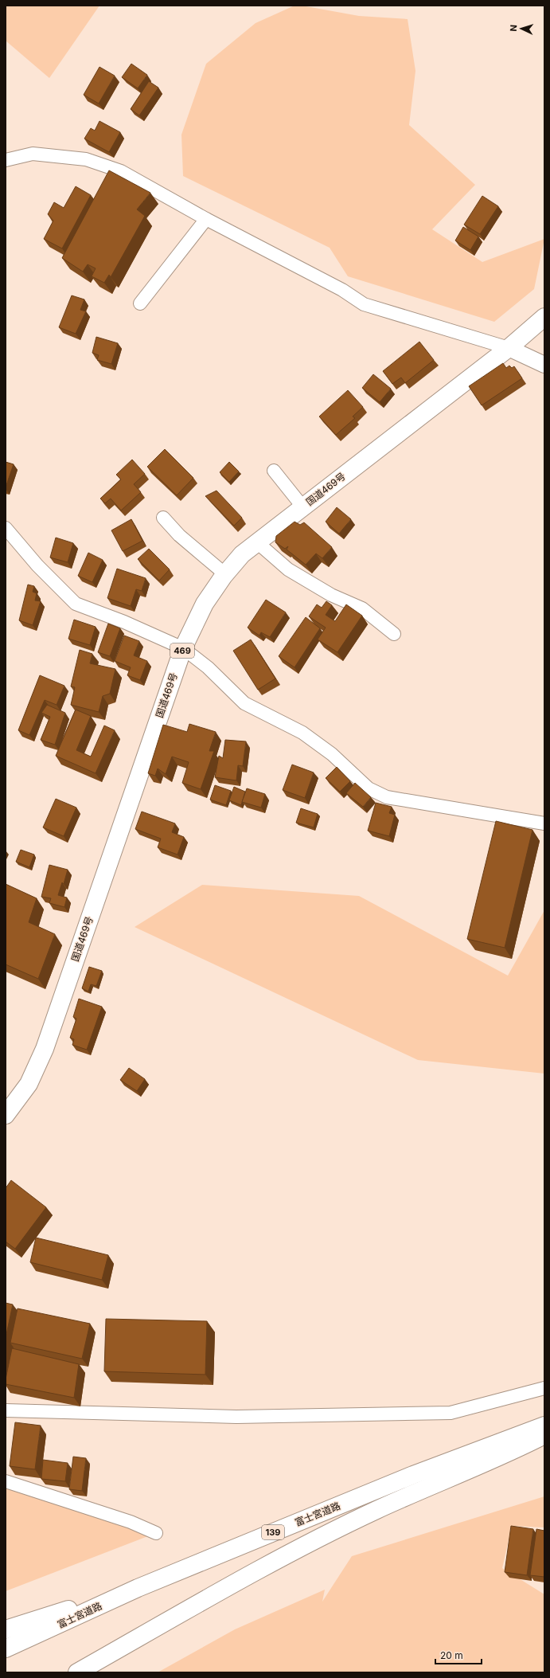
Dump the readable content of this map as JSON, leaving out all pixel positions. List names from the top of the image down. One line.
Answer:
{"streets":{"highway":["国道469号","469","富士宮道路","139"]},"scale_bar":"20 m","north":"left"}
